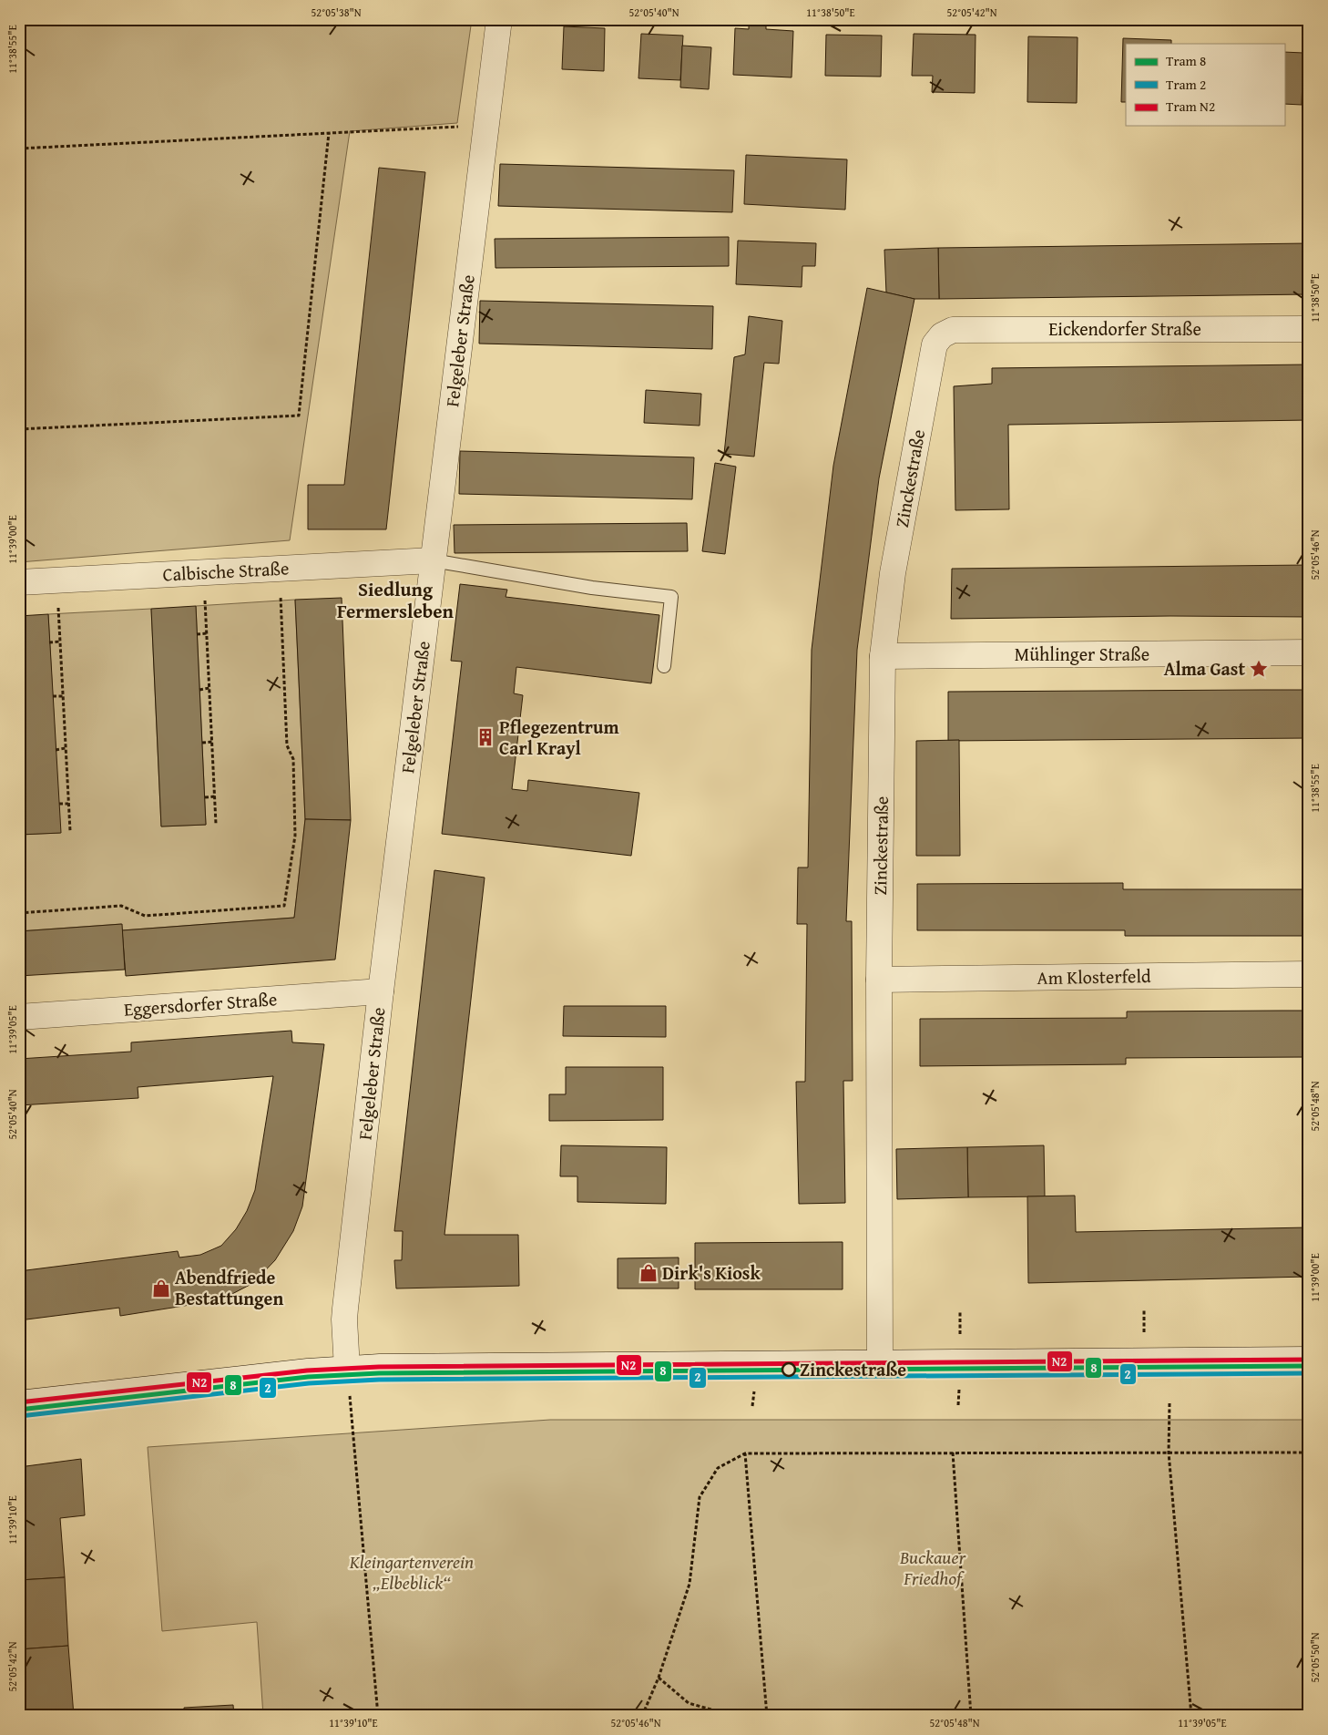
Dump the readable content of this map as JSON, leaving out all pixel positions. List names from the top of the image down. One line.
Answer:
{"streets":{"street":["Eickendorfer Straße","Felgeleber Straße","Zinckestraße","Calbische Straße","Mühlinger Straße","Am Klosterfeld","Eggersdorfer Straße"]},"crossings":[["Eickendorfer Straße","Zinckestraße"],["Felgeleber Straße","Calbische Straße"],["Felgeleber Straße","Eggersdorfer Straße"],["Zinckestraße","Mühlinger Straße"],["Zinckestraße","Am Klosterfeld"]],"districts":["Siedlung Fermersleben"],"parks":["Buckauer Friedhof","Kleingartenverein „Elbeblick“"],"places":{"place":["Alma Gast"],"building":["Pflegezentrum Carl Krayl"],"shop":["Dirk's Kiosk","Abendfriede Bestattungen"],"other":["Zinckestraße"]},"lines":["tram line N2","tram line 8","tram line 2"],"legend":["Tram 8","Tram 2","Tram N2"],"coordinates":["52°05'38\"N","52°05'40\"N","11°38'50\"E","52°05'42\"N","11°38'55\"E","11°39'00\"E","52°05'46\"N","11°39'05\"E","52°05'48\"N","11°39'10\"E","52°05'50\"N"]}
